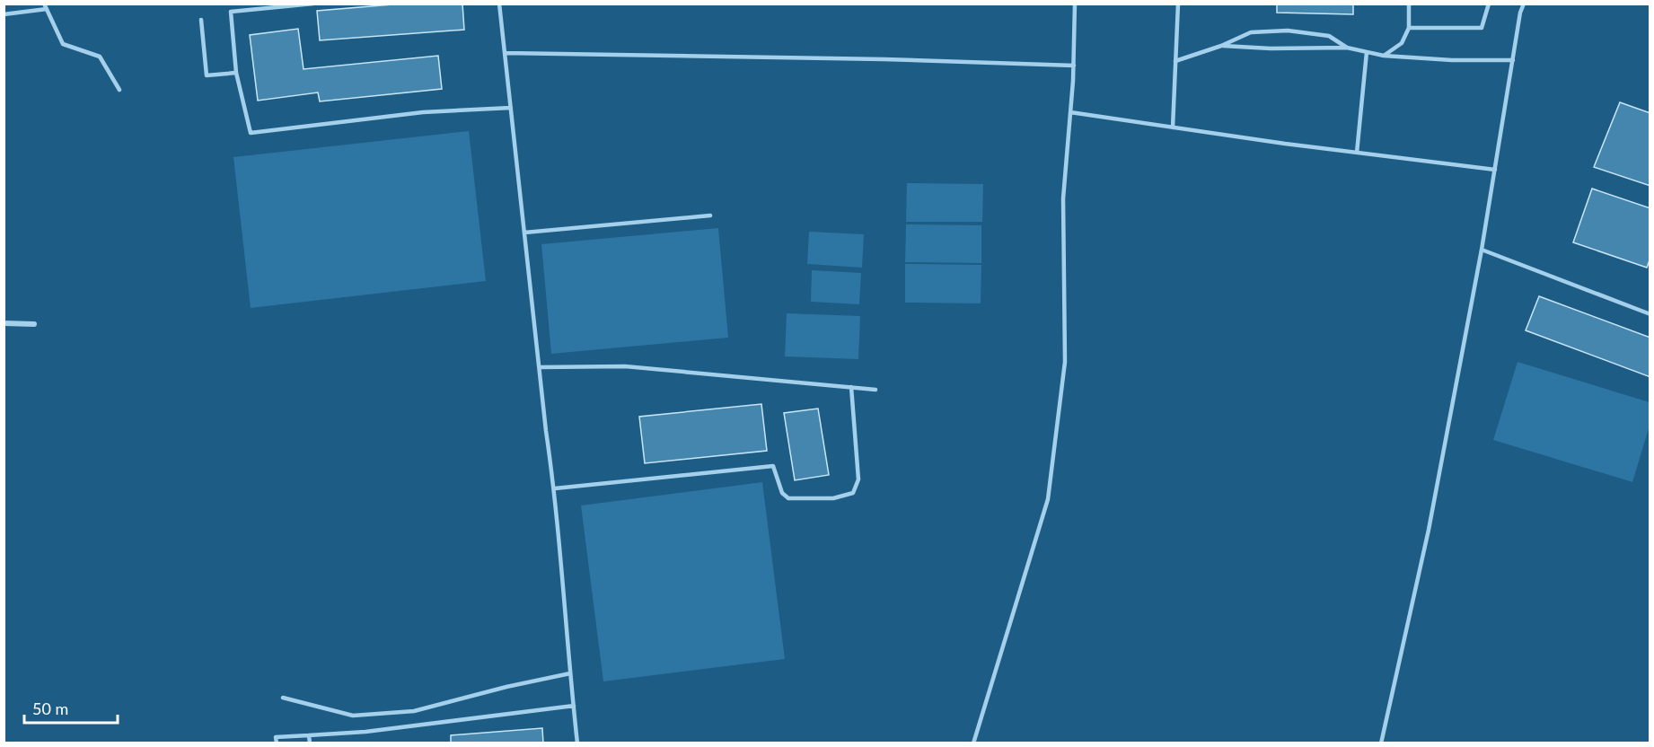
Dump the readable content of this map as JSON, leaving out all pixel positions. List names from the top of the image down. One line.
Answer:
{"scale_bar":"50 m"}
